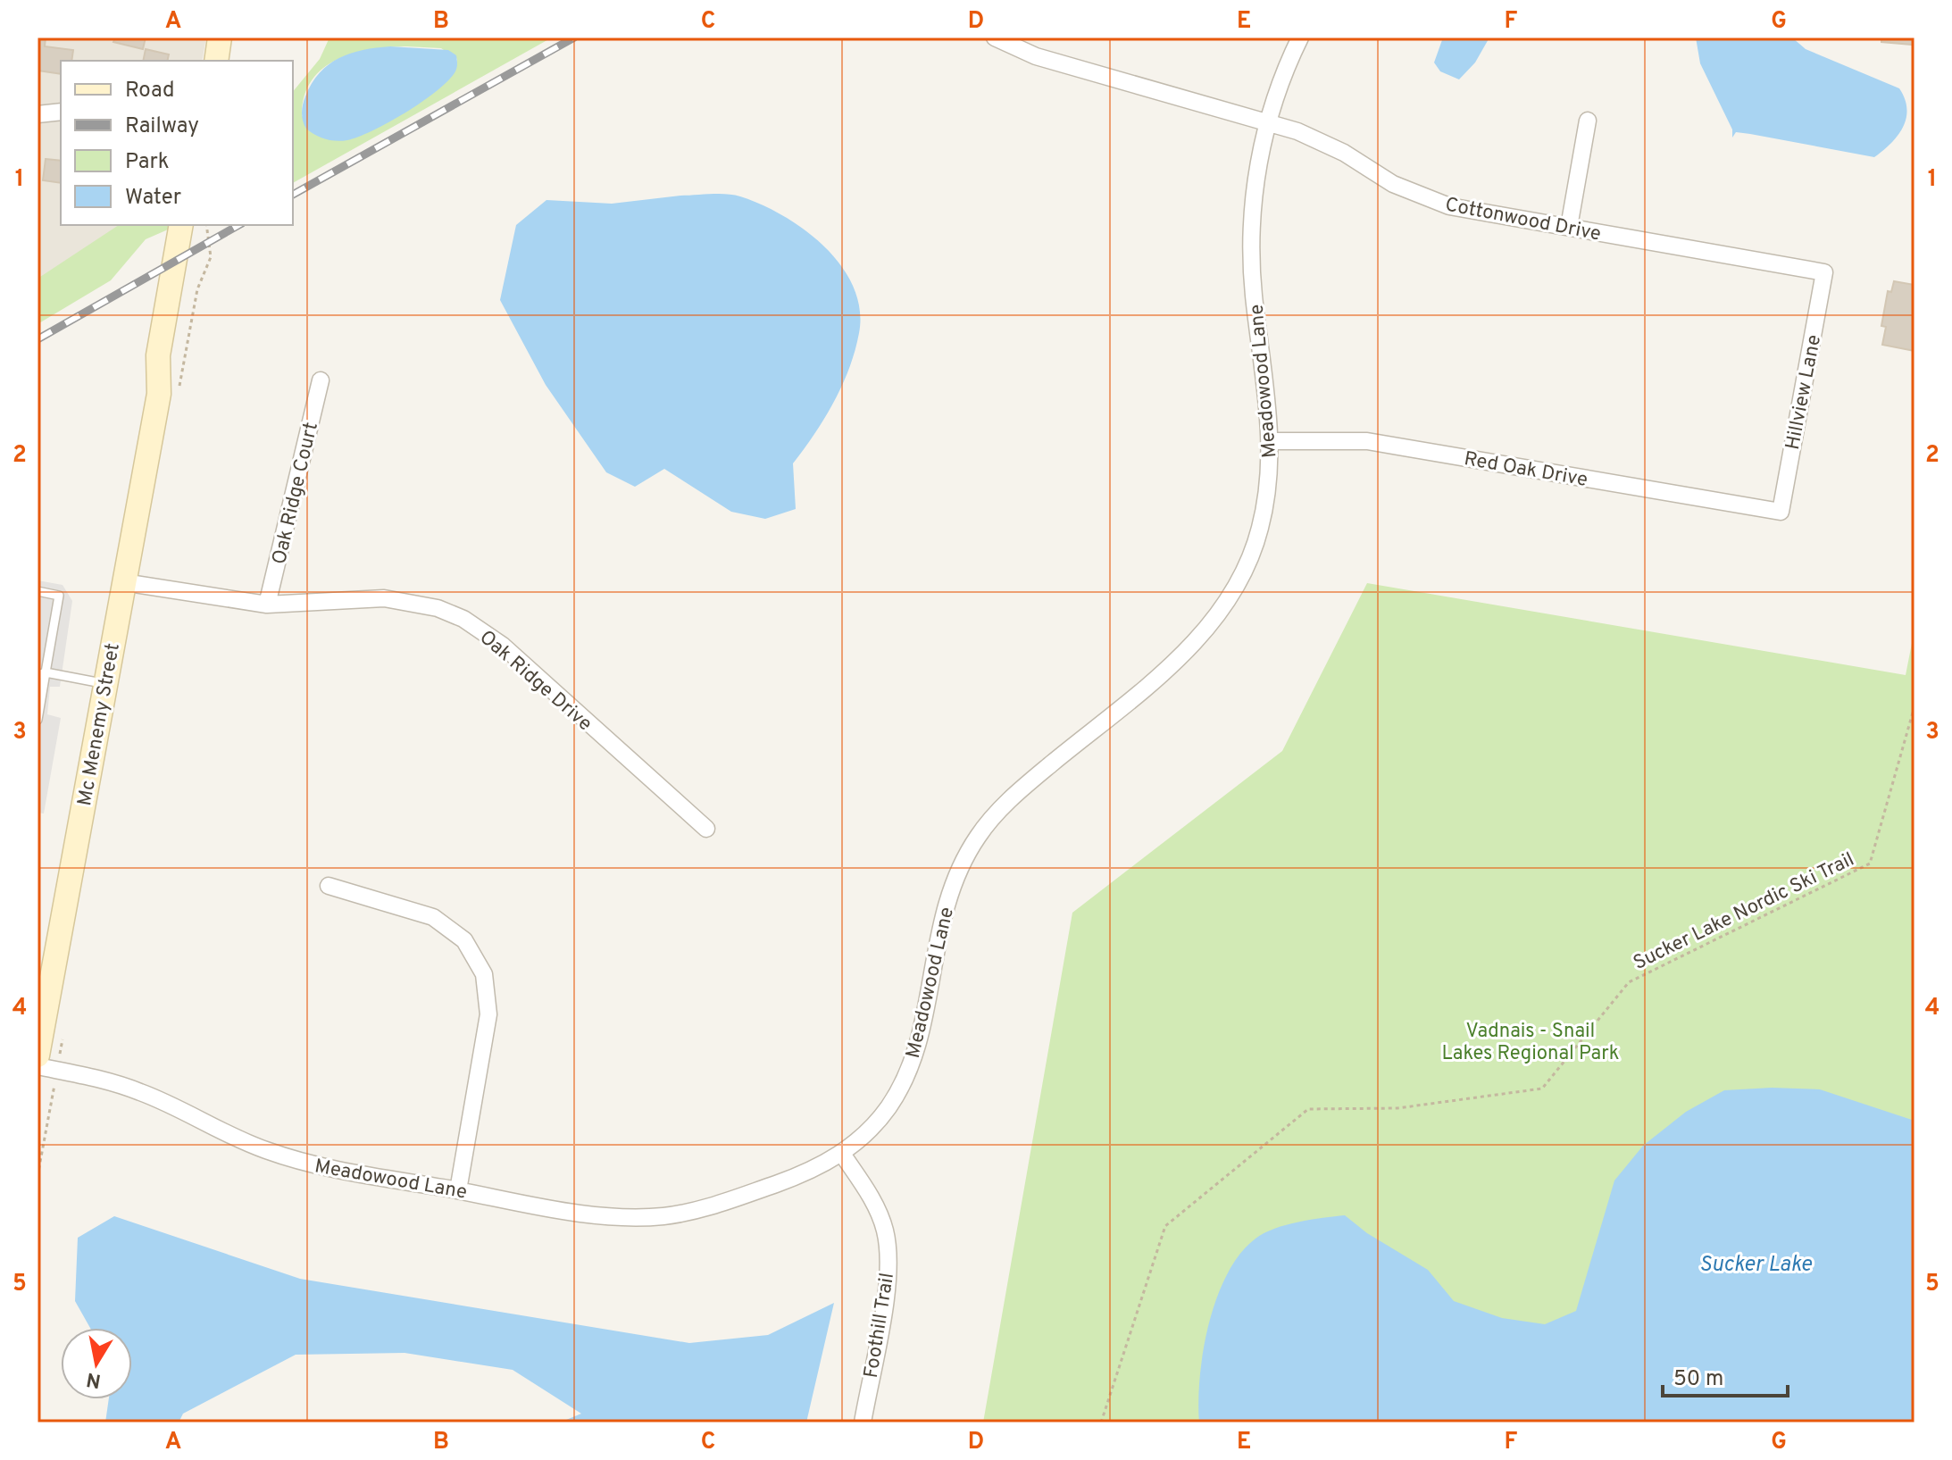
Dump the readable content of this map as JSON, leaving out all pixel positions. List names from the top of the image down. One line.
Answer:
{"streets":{"street":["Cottonwood Drive","Meadowood Lane","Hillview Lane","Red Oak Drive","Oak Ridge Court","Oak Ridge Drive","Mc Menemy Street","Foothill Trail"],"path":["Sucker Lake Nordic Ski Trail"]},"crossings":[["Cottonwood Drive","Meadowood Lane"],["Cottonwood Drive","Hillview Lane"],["Meadowood Lane","Red Oak Drive"],["Meadowood Lane","Foothill Trail"],["Hillview Lane","Red Oak Drive"],["Oak Ridge Court","Oak Ridge Drive"],["Oak Ridge Drive","Mc Menemy Street"]],"water":["Sucker Lake"],"parks":["Vadnais - Snail Lakes Regional Park"],"legend":["Road","Railway","Park","Water"],"scale_bar":"50 m","north":"bottom","grid":{"columns":["A","B","C","D","E","F","G"],"rows":["1","2","3","4","5"]}}
